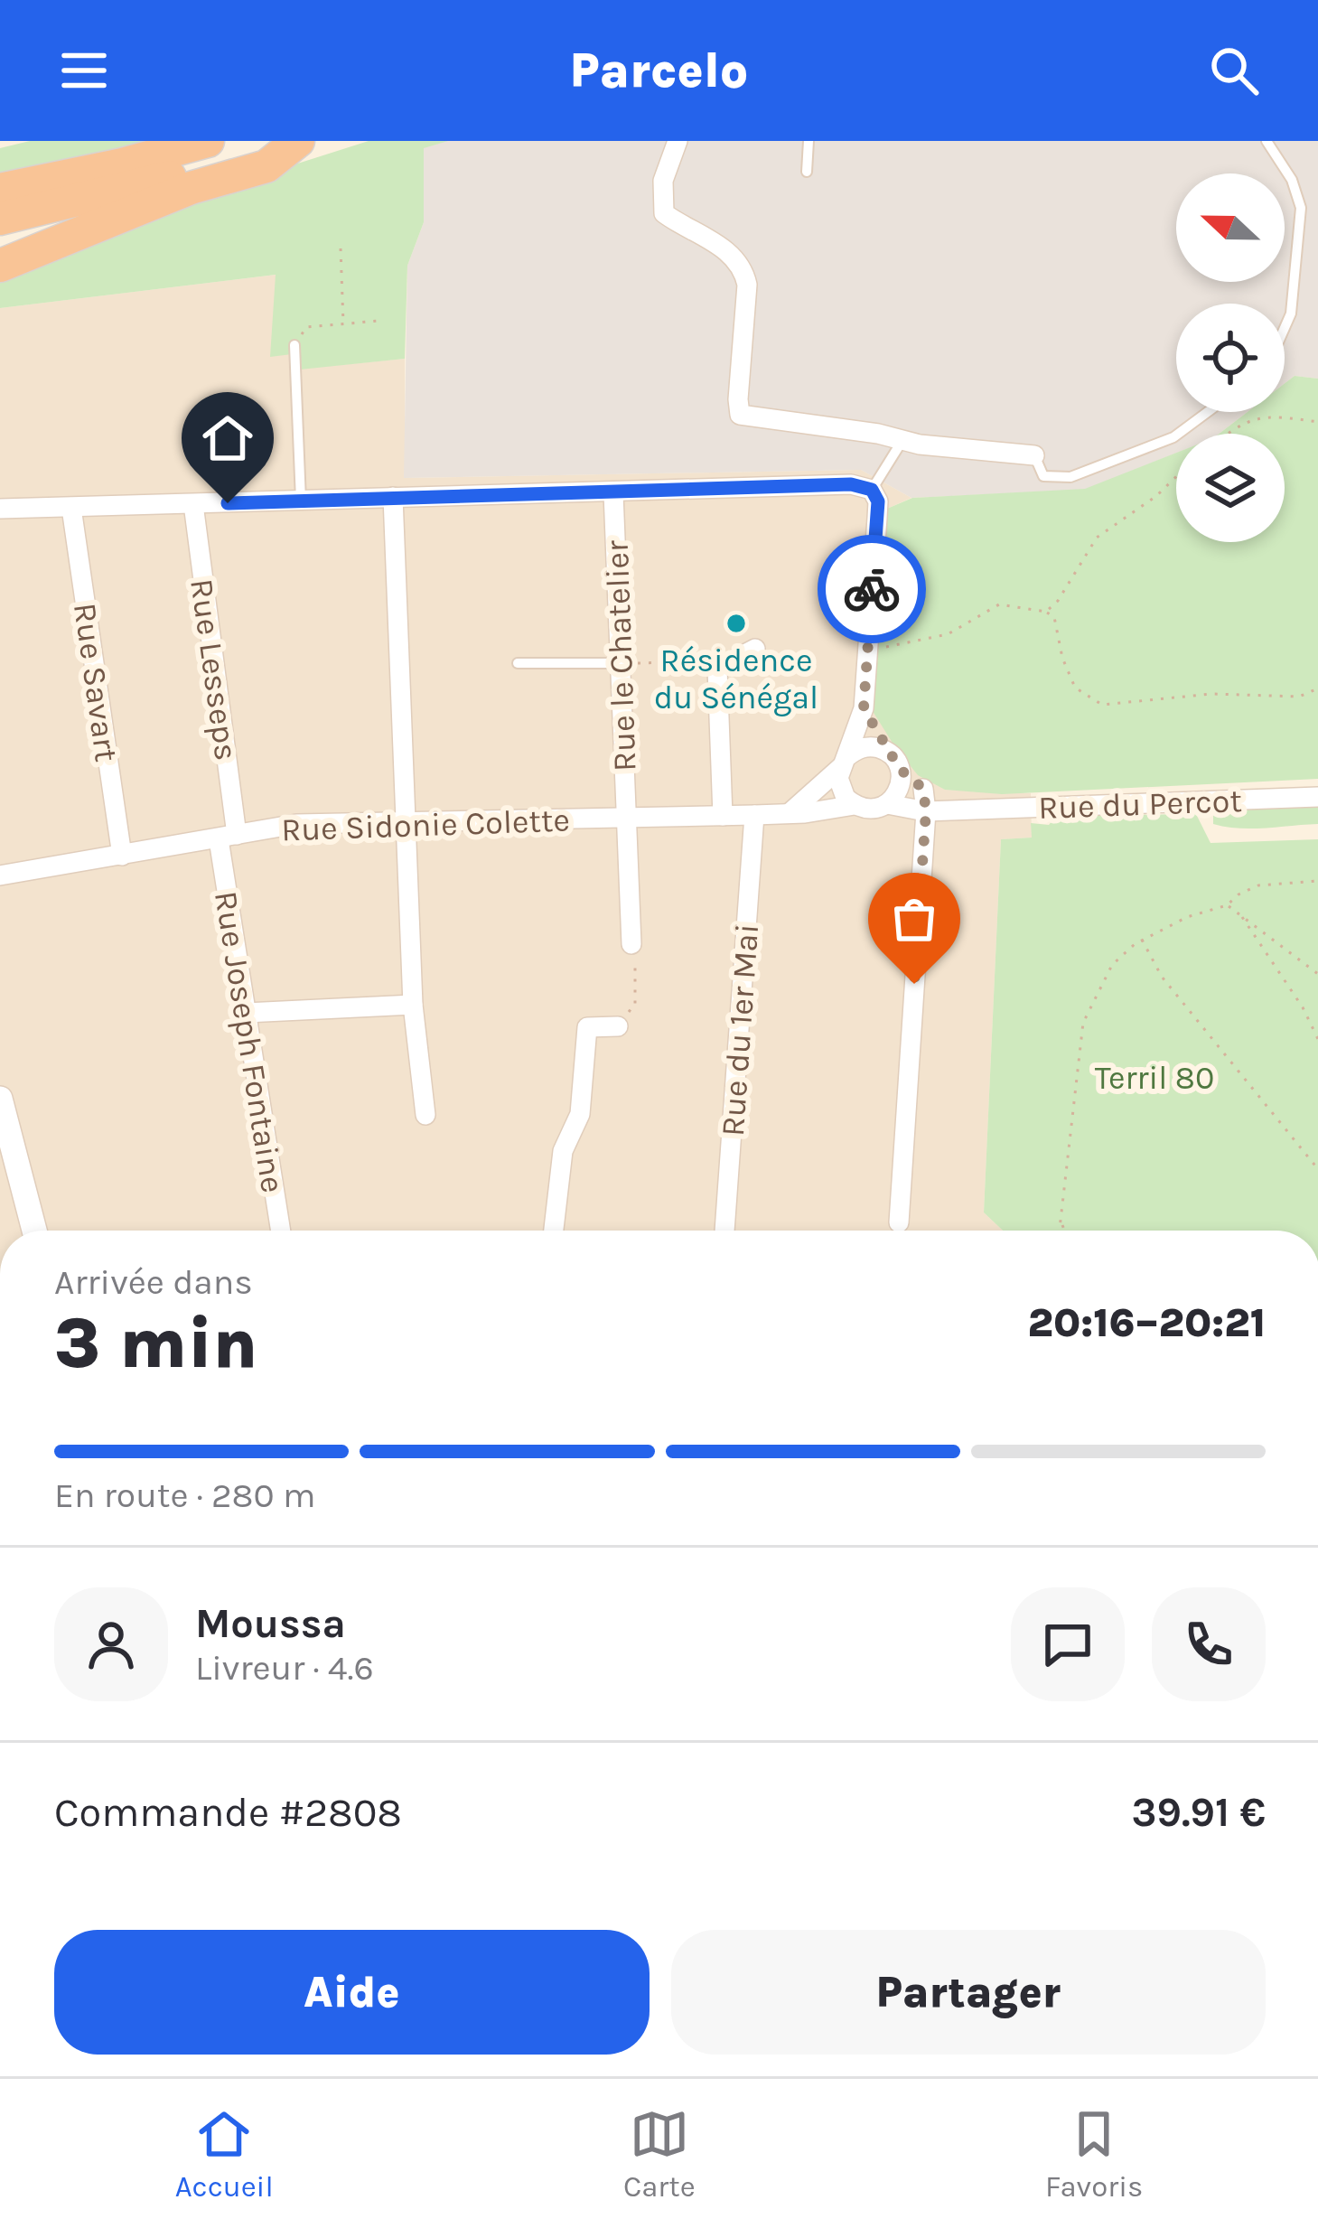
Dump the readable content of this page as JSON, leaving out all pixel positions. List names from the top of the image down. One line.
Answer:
{"streets":{"street":["Rue le Chatelier","Rue Lesseps","Rue Savart","Rue du Percot","Rue Sidonie Colette","Rue du 1er Mai","Rue Joseph Fontaine"]},"crossings":[["Rue le Chatelier","Rue Sidonie Colette"],["Rue Lesseps","Rue Sidonie Colette"],["Rue Lesseps","Rue Joseph Fontaine"],["Rue Savart","Rue Sidonie Colette"],["Rue du Percot","Rue Sidonie Colette"],["Rue Sidonie Colette","Rue du 1er Mai"],["Rue Sidonie Colette","Rue Joseph Fontaine"]],"parks":["Terril 80"],"places":["Résidence du Sénégal"],"north":"left","page":{"header":"Parcelo","heading":["3 min","Arrivée dans","20:16–20:21"],"panel":["Moussa","Livreur · 4.6","Commande #2808","39.91 €"],"bar":"En route · 280 m","buttons":["Aide","Partager"],"tabs":["Accueil","Carte","Favoris"]}}
